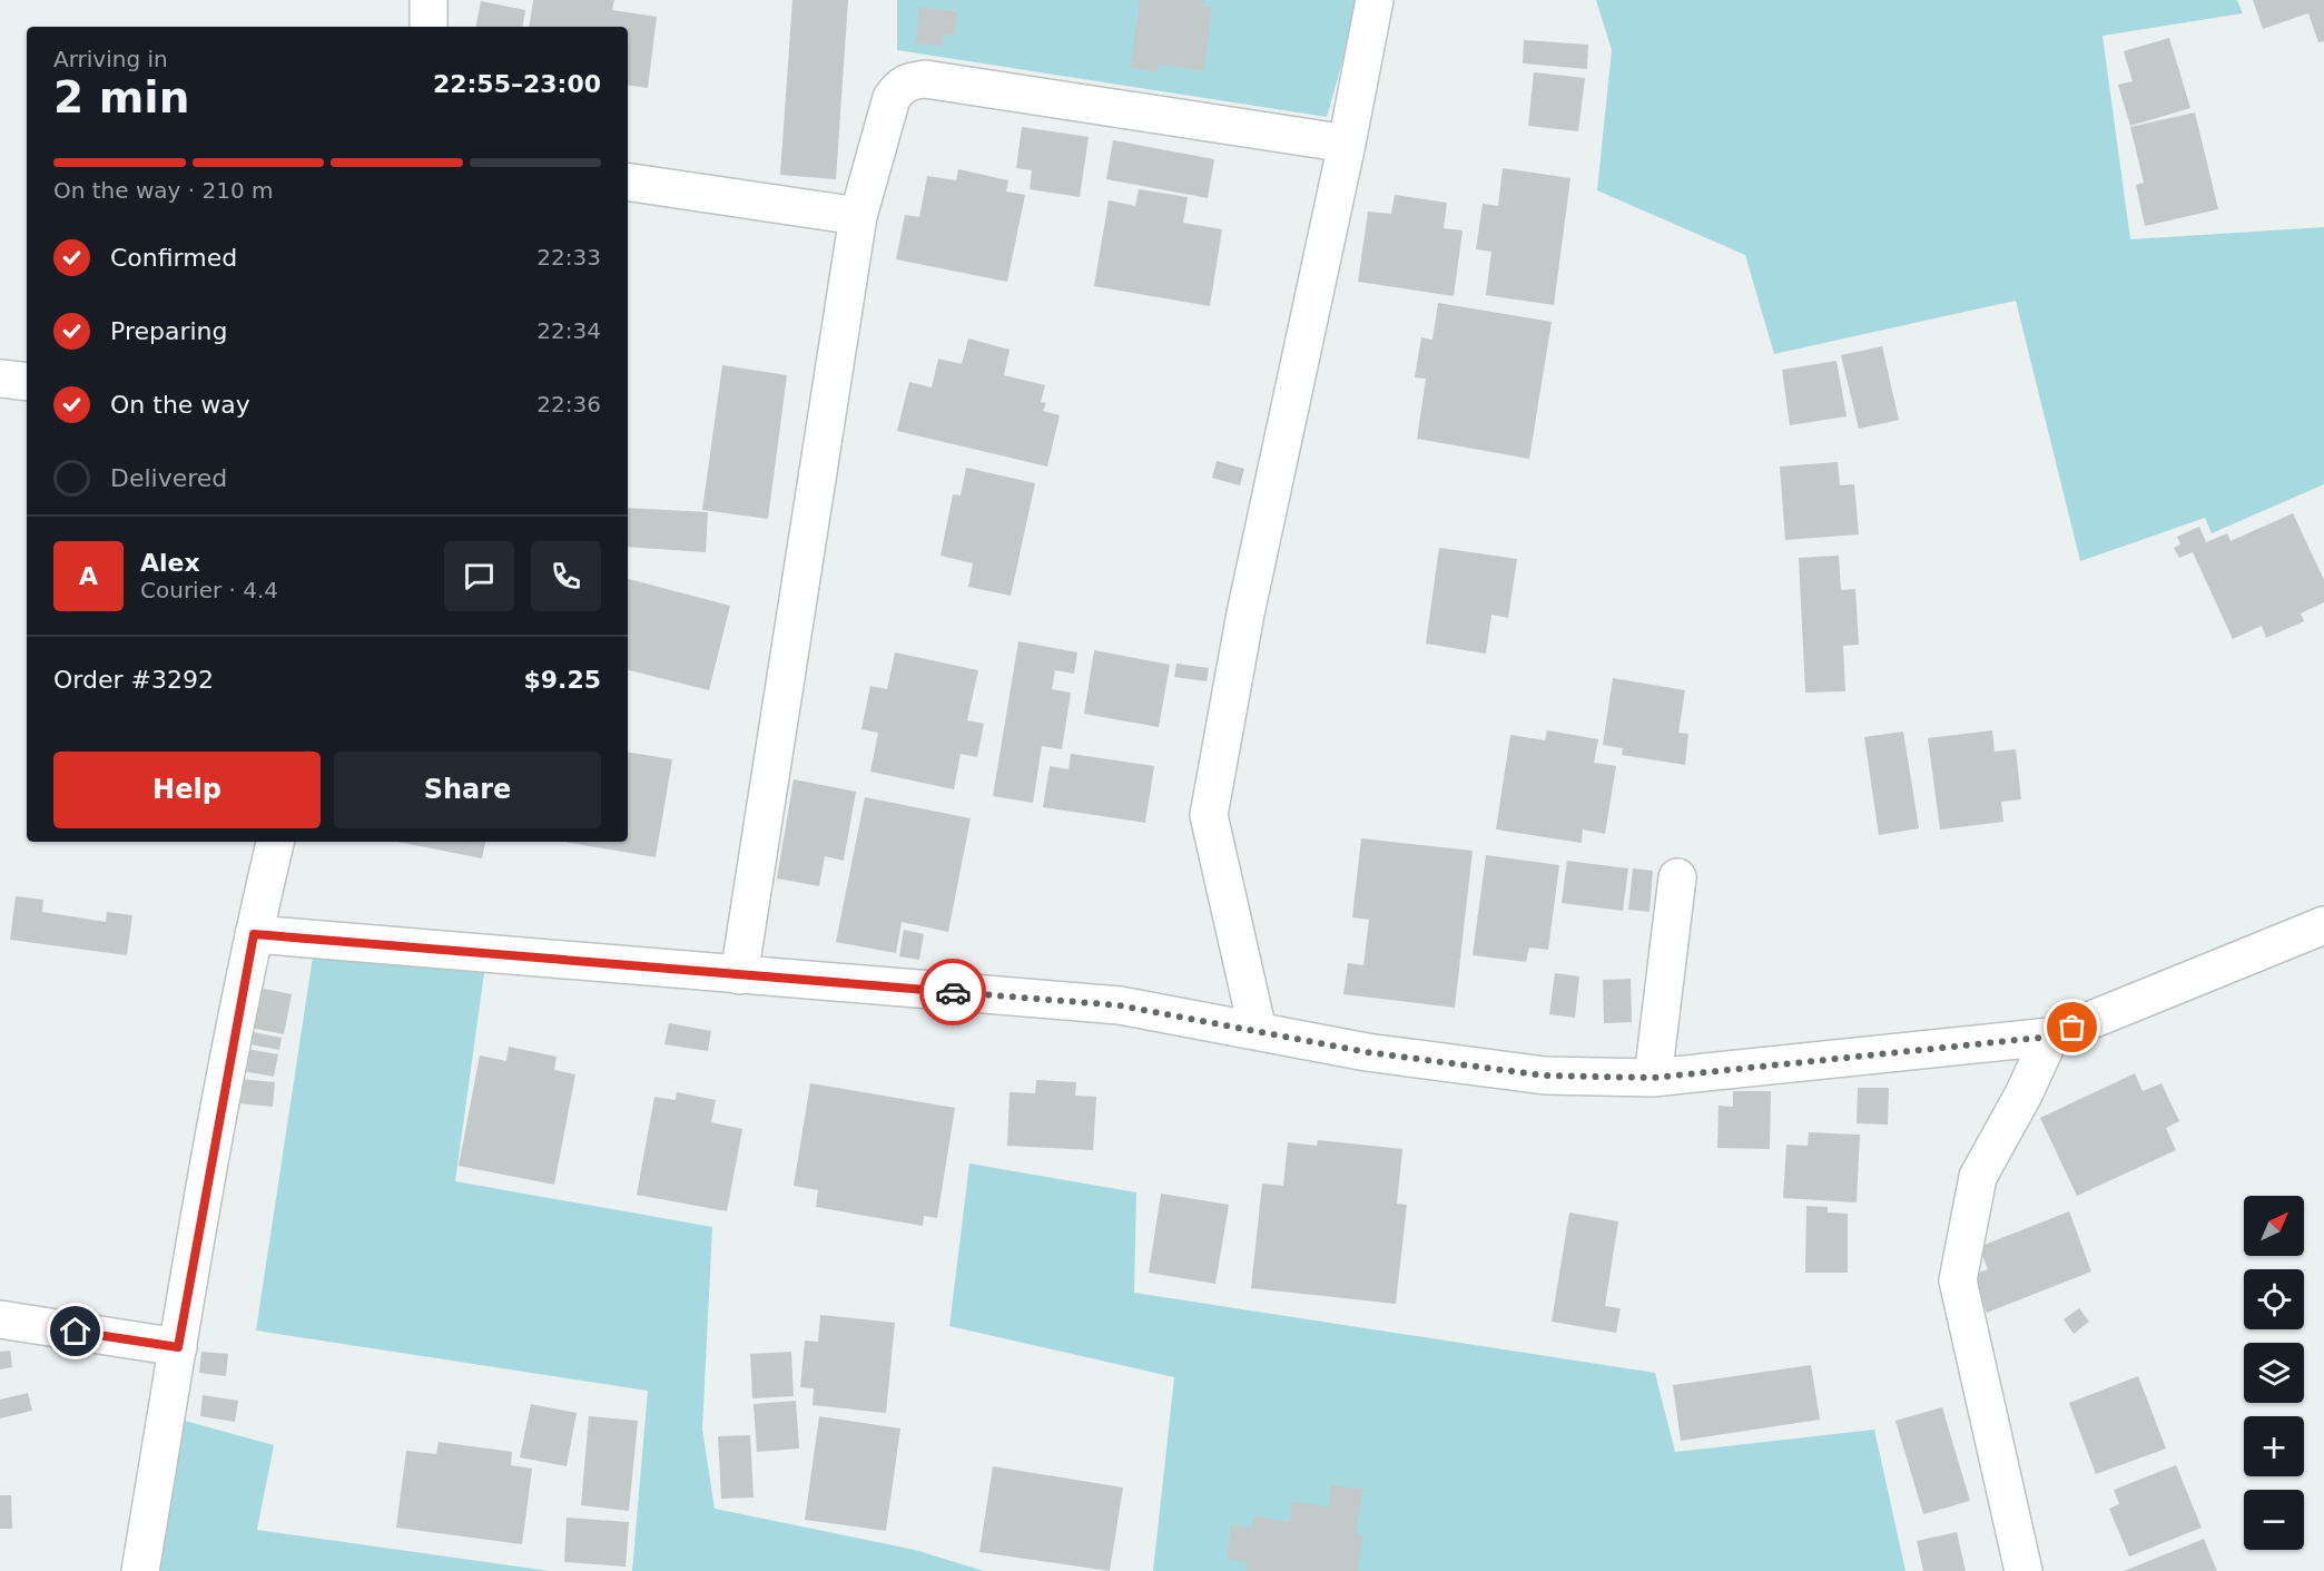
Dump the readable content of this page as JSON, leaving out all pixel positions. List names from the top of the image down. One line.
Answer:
{"north":"top right","page":{"heading":["2 min","Arriving in","22:55–23:00"],"panel":["Alex","Courier · 4.4","Order #3292","$9.25"],"bar":"On the way · 210 m","list":[["Confirmed","22:33"],["Preparing","22:34"],["On the way","22:36"],"Delivered"],"round":"A","buttons":["Help","Share"],"map_buttons":["+","−"]}}
